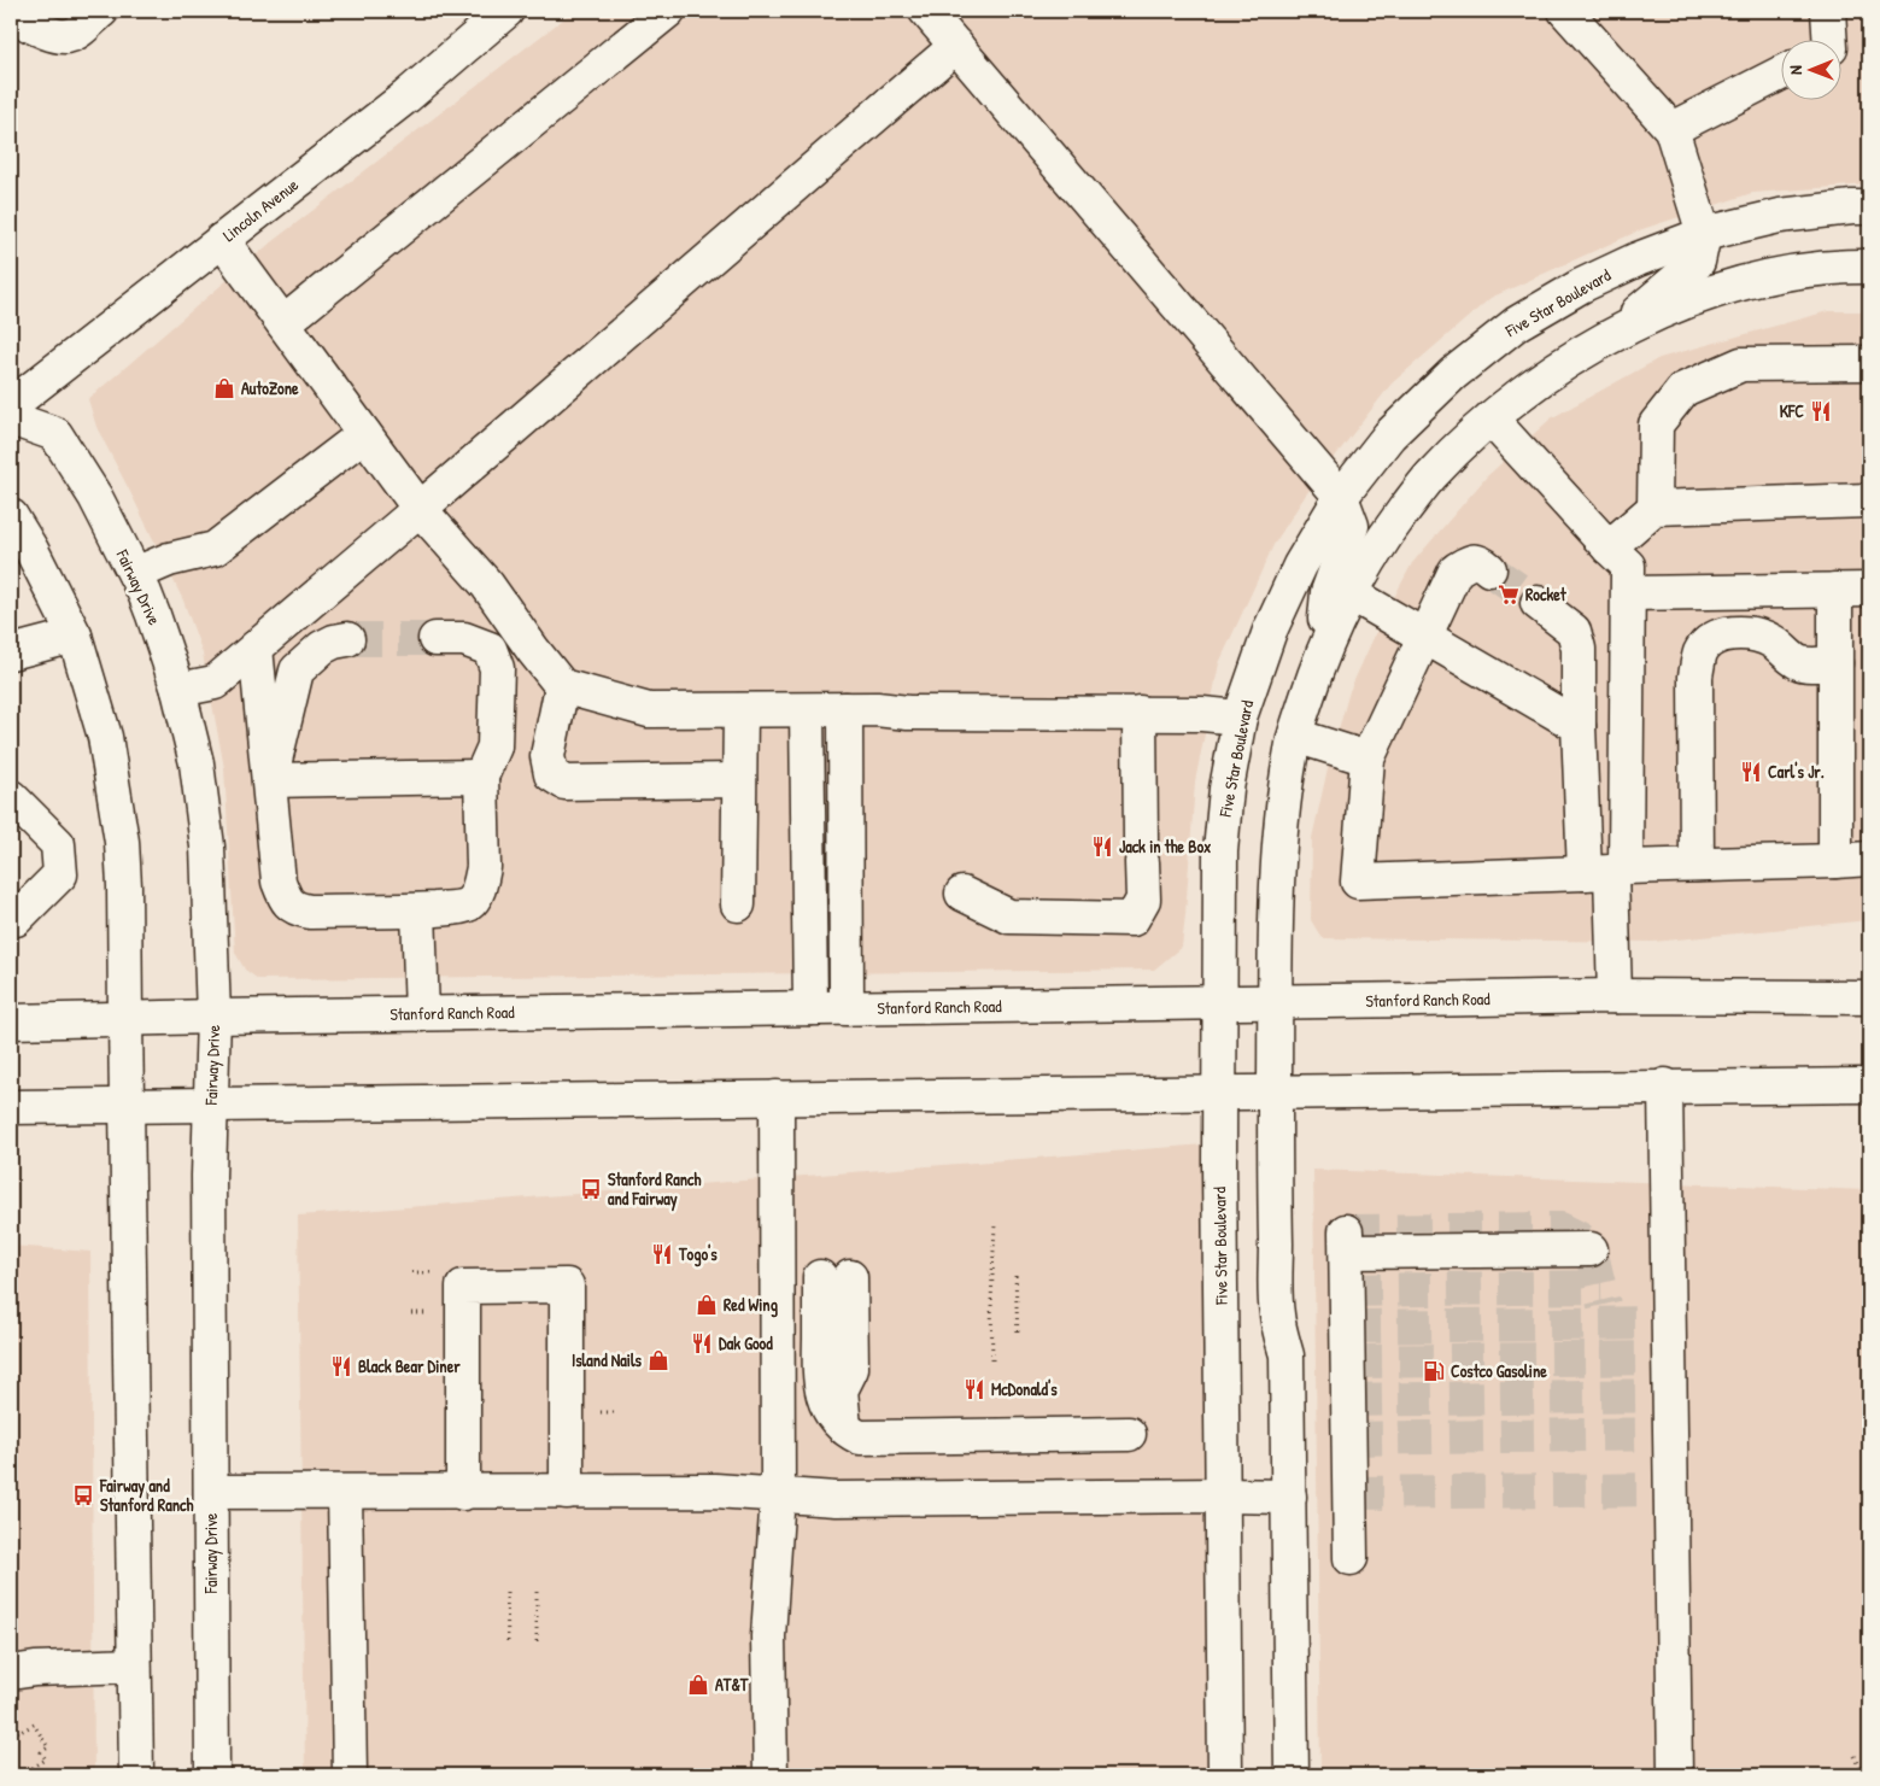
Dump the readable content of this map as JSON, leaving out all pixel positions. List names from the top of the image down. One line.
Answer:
{"streets":{"street":["Lincoln Avenue","Five Star Boulevard","Fairway Drive","Stanford Ranch Road"]},"crossings":[["Five Star Boulevard","Stanford Ranch Road"],["Fairway Drive","Stanford Ranch Road"]],"places":{"shop":["AutoZone","Red Wing","Island Nails","AT&T"],"restaurant":["KFC","Carl's Jr.","Jack in the Box","Togo's","Dak Good","Black Bear Diner","McDonald's"],"supermarket":["Rocket"],"bus stop":["Stanford Ranch and Fairway","Fairway and Stanford Ranch"],"fuel station":["Costco Gasoline"]},"north":"left"}
